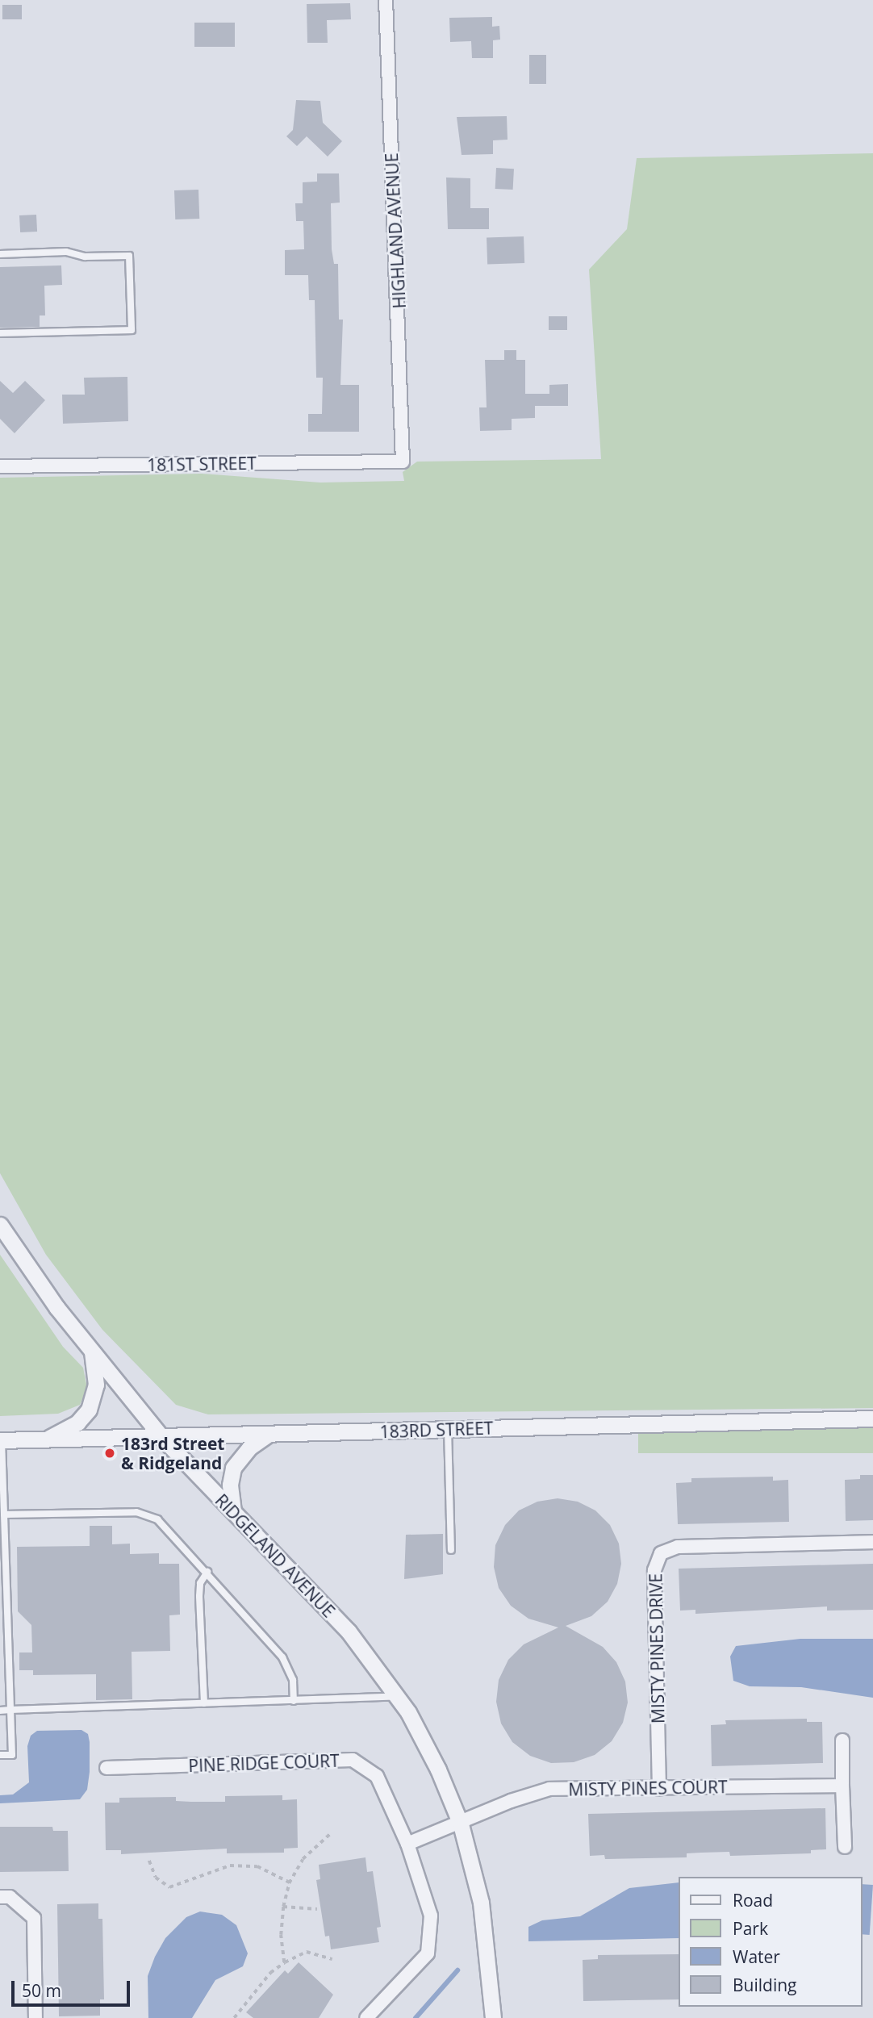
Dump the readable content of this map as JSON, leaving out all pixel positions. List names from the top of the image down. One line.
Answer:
{"streets":{"street":["HIGHLAND AVENUE","181ST STREET","183RD STREET","RIDGELAND AVENUE","MISTY PINES DRIVE","PINE RIDGE COURT","MISTY PINES COURT"]},"crossings":[["HIGHLAND AVENUE","181ST STREET"],["183RD STREET","RIDGELAND AVENUE"],["RIDGELAND AVENUE","MISTY PINES COURT"],["MISTY PINES DRIVE","MISTY PINES COURT"],["PINE RIDGE COURT","MISTY PINES COURT"]],"places":["183rd Street & Ridgeland"],"legend":["Road","Park","Water","Building"],"scale_bar":"50 m"}
